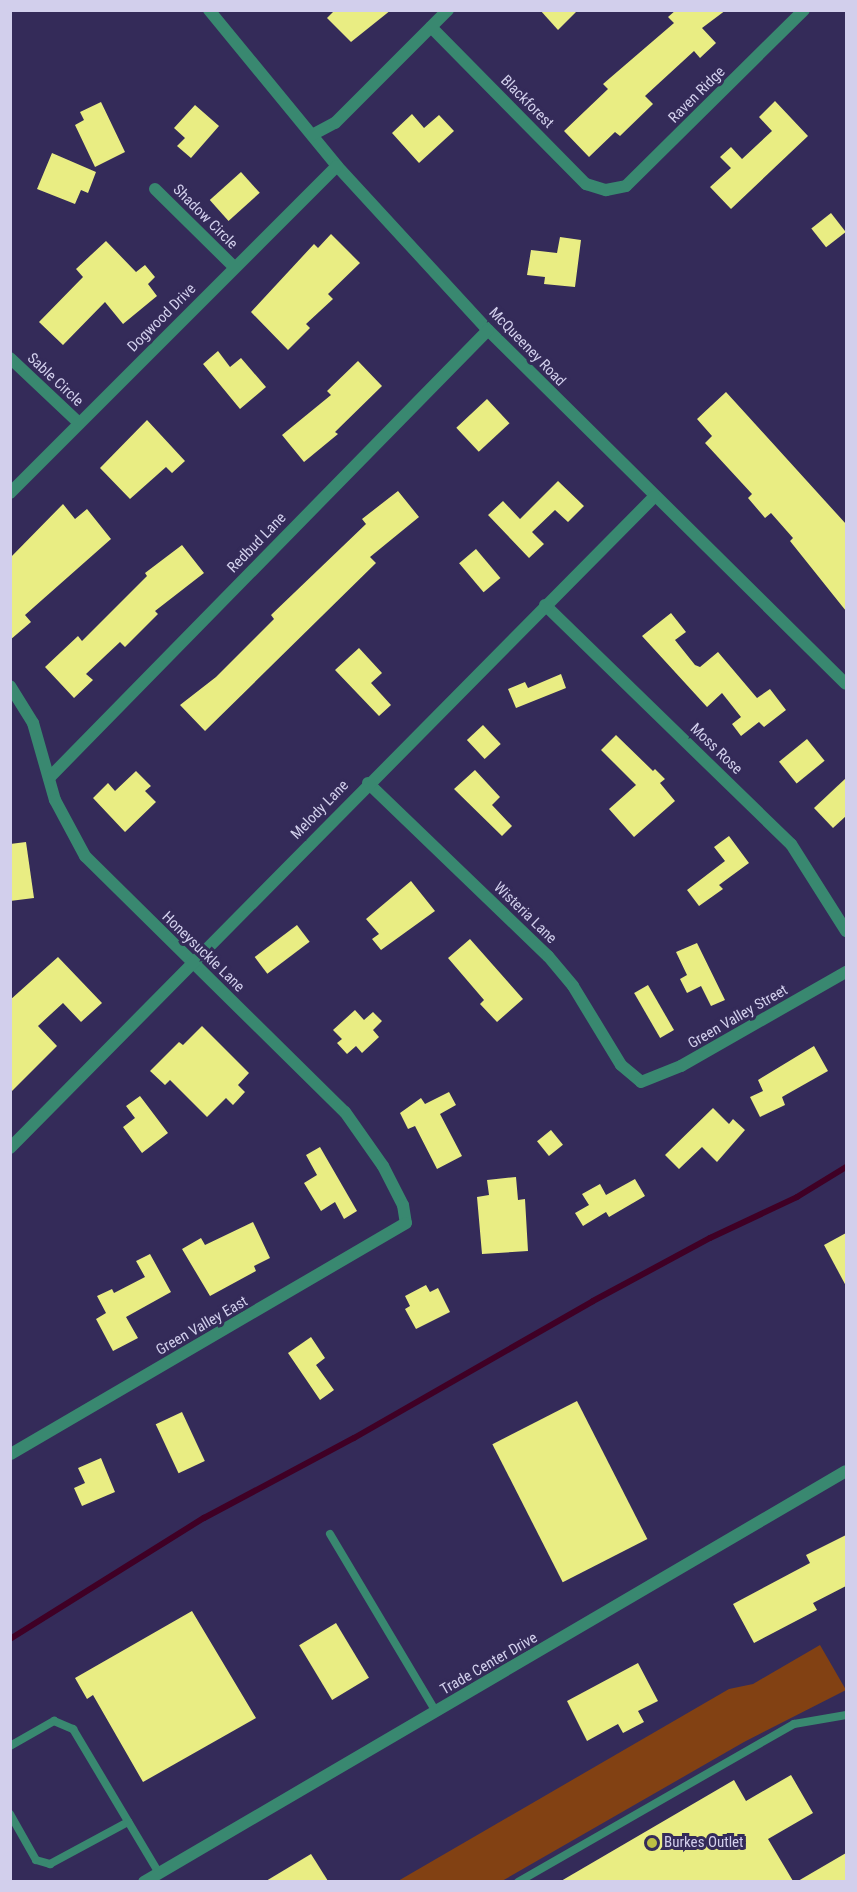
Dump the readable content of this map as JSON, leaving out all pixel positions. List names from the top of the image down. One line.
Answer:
{"streets":{"street":["Raven Ridge","Blackforest","Shadow Circle","Dogwood Drive","McQueeney Road","Sable Circle","Redbud Lane","Moss Rose","Melody Lane","Wisteria Lane","Honeysuckle Lane","Green Valley Street","Green Valley East","Trade Center Drive"]},"crossings":[["Raven Ridge","Blackforest"],["Shadow Circle","Dogwood Drive"],["Dogwood Drive","McQueeney Road"],["Dogwood Drive","Sable Circle"],["McQueeney Road","Redbud Lane"],["McQueeney Road","Melody Lane"],["Redbud Lane","Honeysuckle Lane"],["Moss Rose","Melody Lane"],["Melody Lane","Wisteria Lane"],["Melody Lane","Honeysuckle Lane"],["Wisteria Lane","Green Valley Street"],["Honeysuckle Lane","Green Valley East"]],"places":["Burkes Outlet"]}
